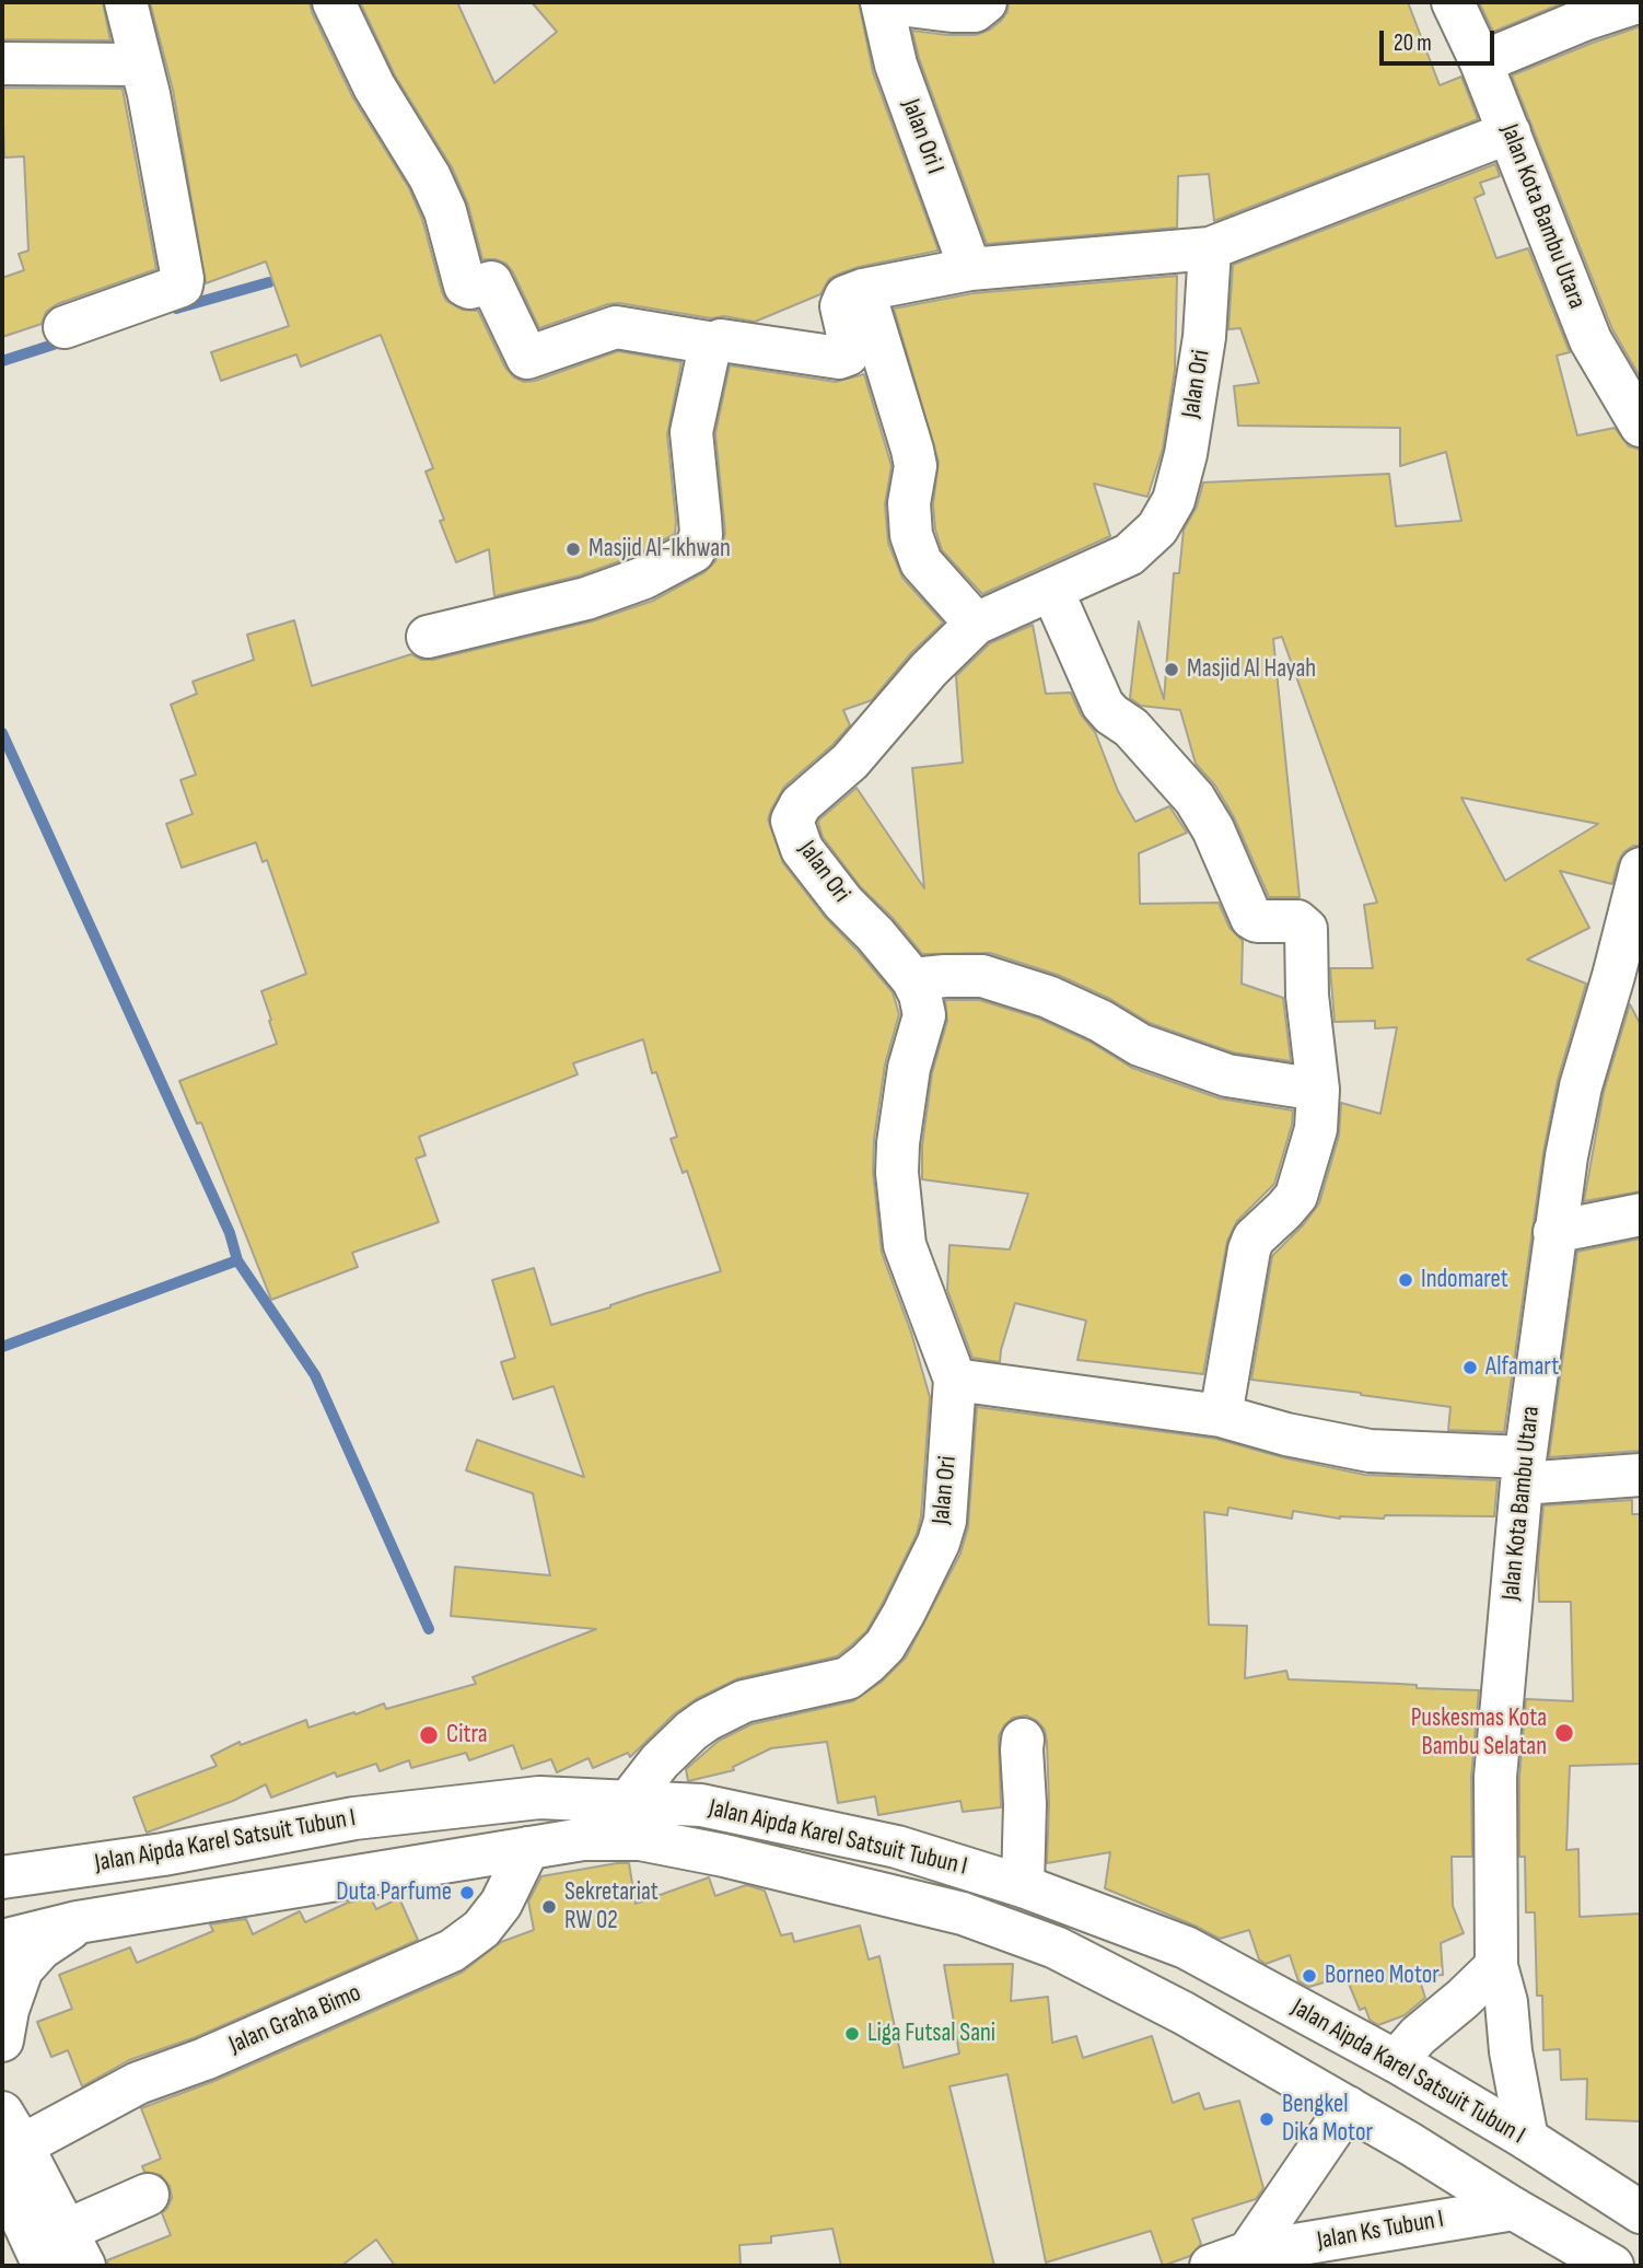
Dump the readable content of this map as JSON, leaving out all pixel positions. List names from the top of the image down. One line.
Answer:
{"streets":{"street":["Jalan Ori I","Jalan Kota Bambu Utara","Jalan Ori","Jalan Aipda Karel Satsuit Tubun I","Jalan Graha Bimo","Jalan Ks Tubun I"]},"crossings":[["Jalan Kota Bambu Utara","Jalan Aipda Karel Satsuit Tubun I"],["Jalan Ori","Jalan Aipda Karel Satsuit Tubun I"],["Jalan Aipda Karel Satsuit Tubun I","Jalan Graha Bimo"],["Jalan Aipda Karel Satsuit Tubun I","Jalan Ks Tubun I"]],"places":["Masjid Al-Ikhwan","Masjid Al Hayah","Indomaret","Alfamart","Puskesmas Kota Bambu Selatan","Citra","Duta Parfume","Sekretariat RW 02","Borneo Motor","Liga Futsal Sani","Bengkel Dika Motor"],"scale_bar":"20 m"}
